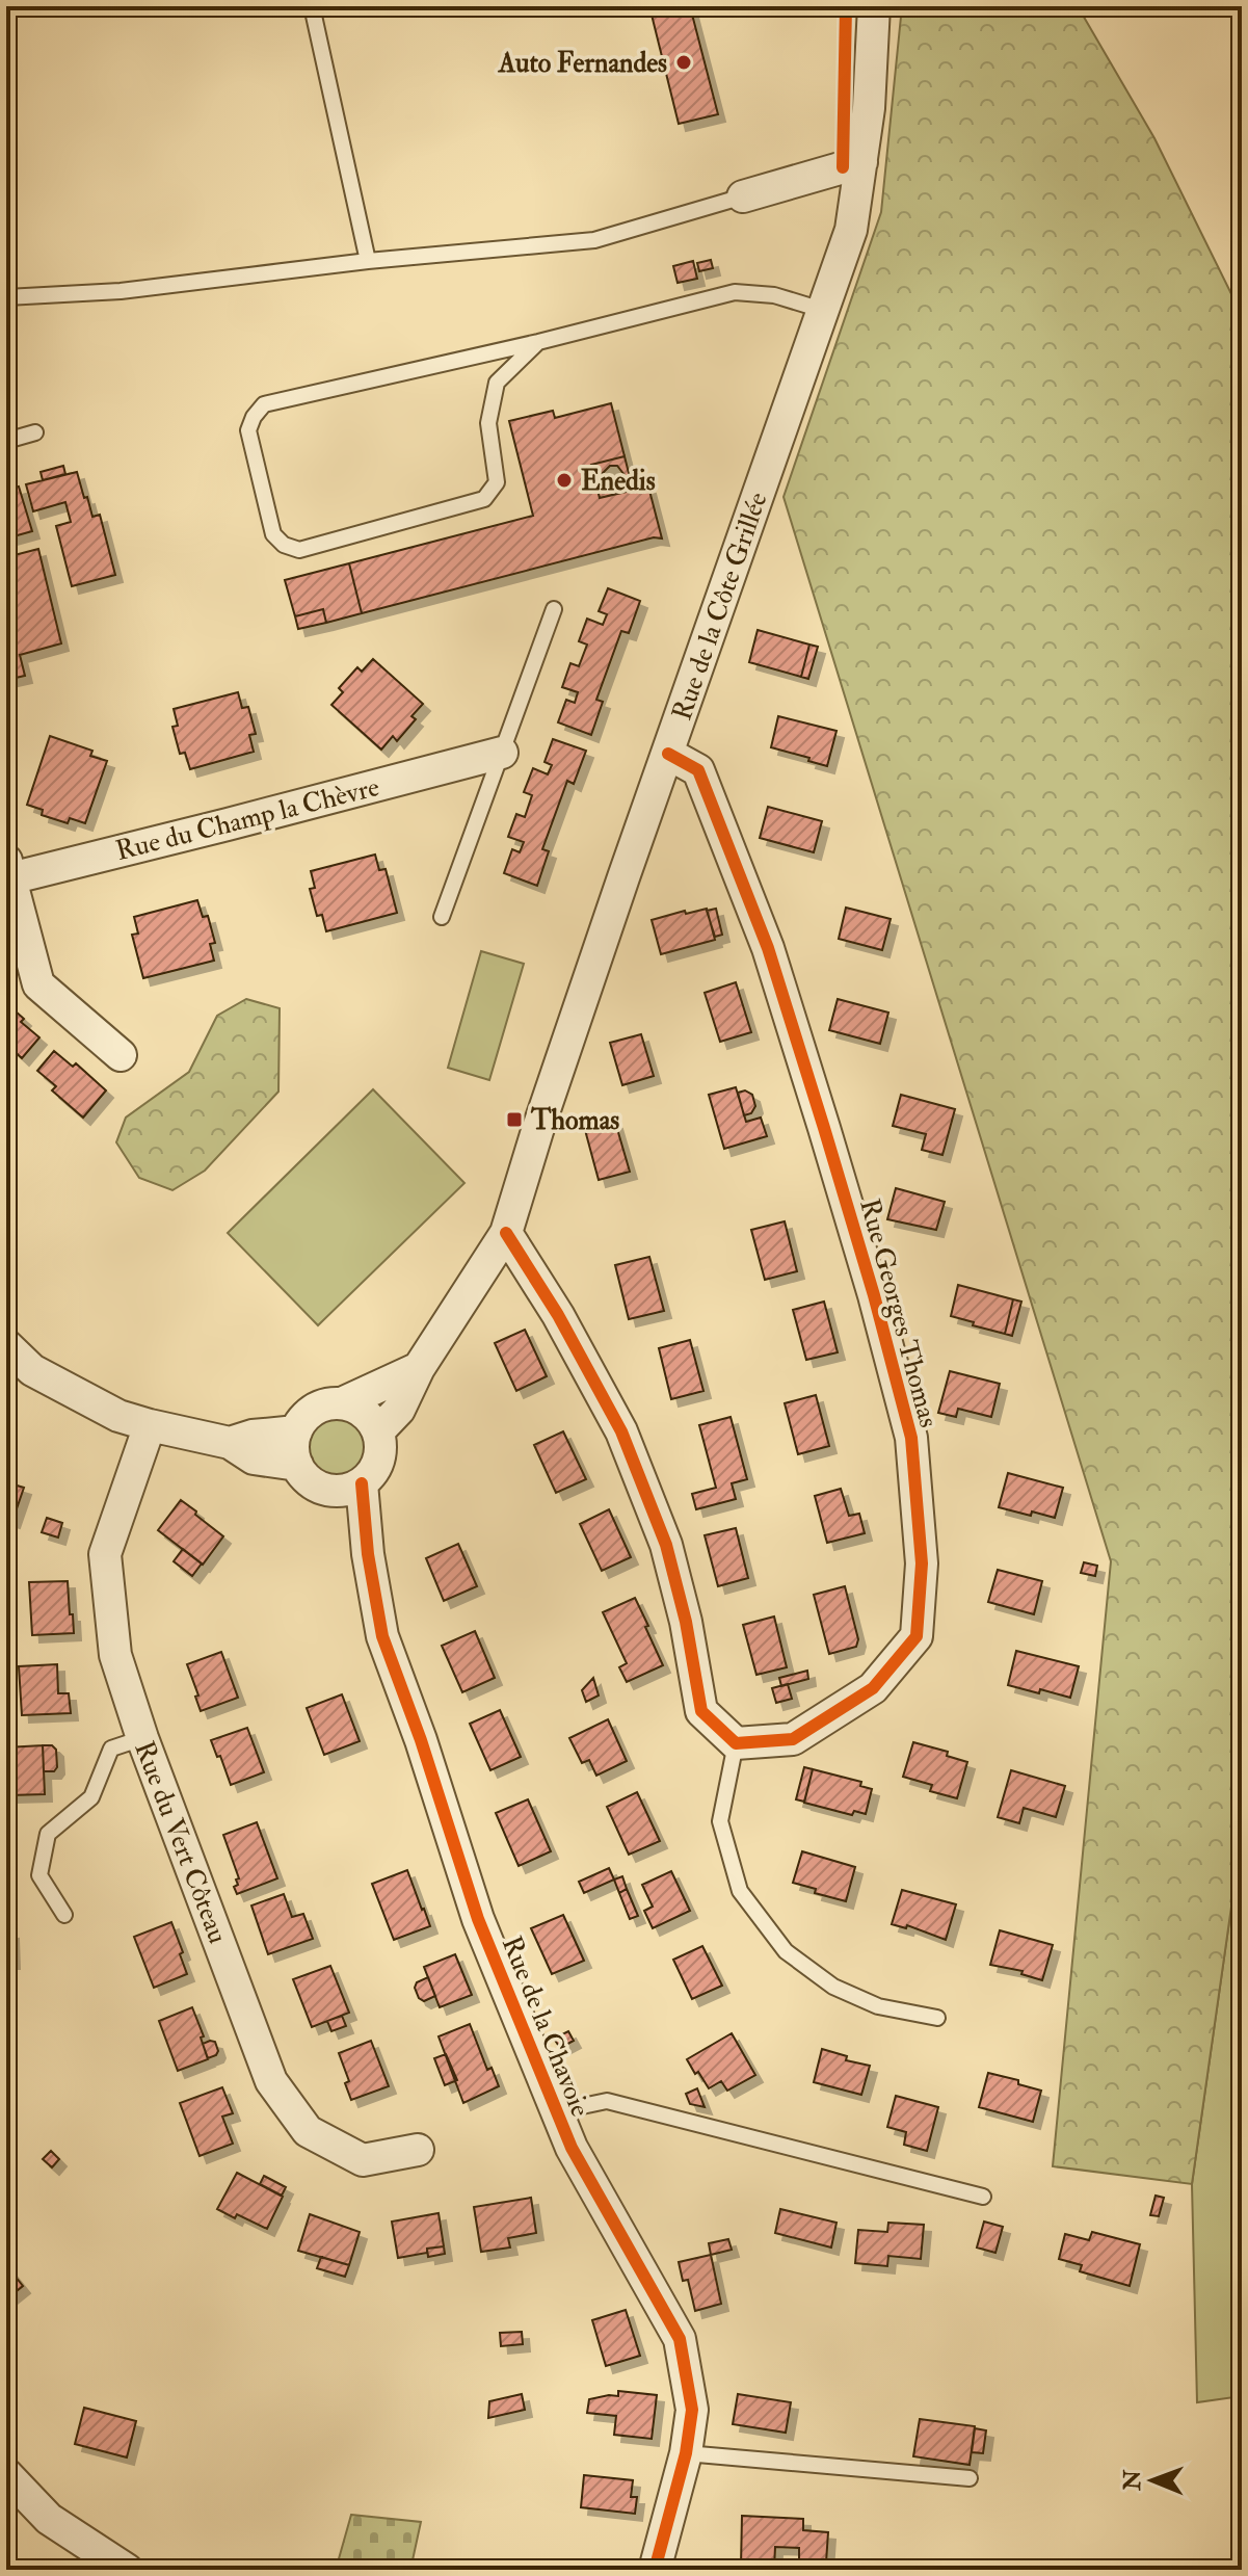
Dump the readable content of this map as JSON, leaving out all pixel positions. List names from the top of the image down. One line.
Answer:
{"streets":{"street":["Rue de la Côte Grillée","Rue du Champ la Chèvre","Rue Georges Thomas","Rue du Vert Côteau","Rue de la Chavoie"]},"crossings":[["Rue de la Côte Grillée","Rue Georges Thomas"],["Rue de la Côte Grillée","Rue de la Chavoie"]],"places":{"other":["Auto Fernandes","Enedis"],"transit":["Thomas"]},"north":"left"}
